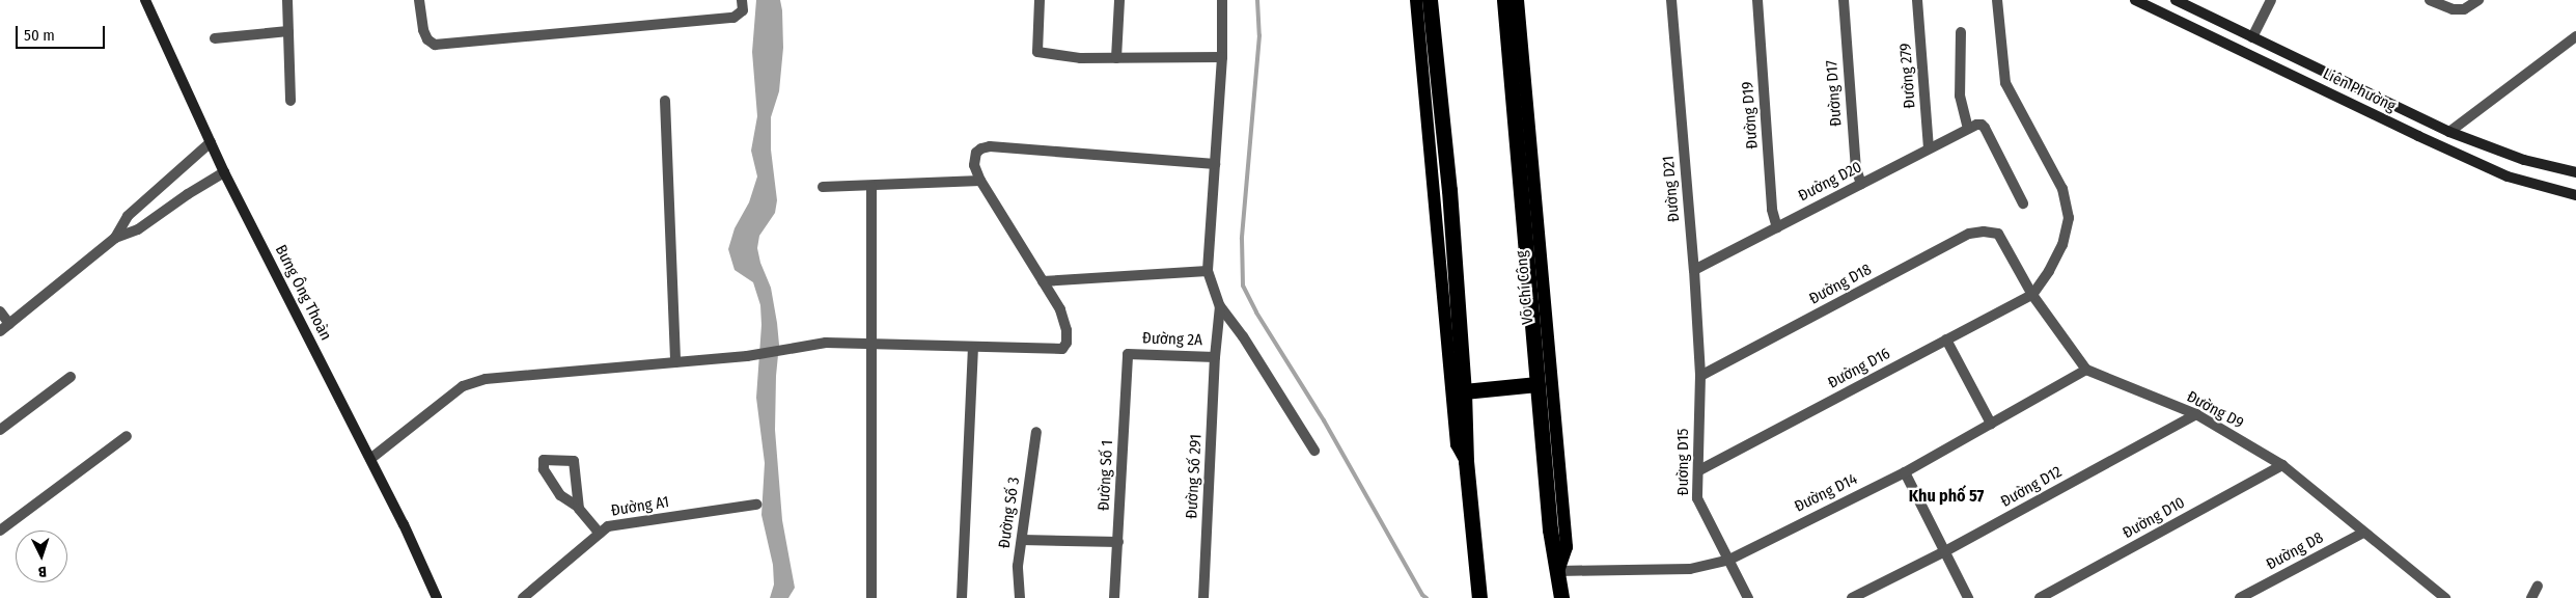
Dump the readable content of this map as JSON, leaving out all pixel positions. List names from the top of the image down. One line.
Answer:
{"streets":{"highway":["Võ Chí Công"],"street":["Đường 279","Liên Phường","Đường D17","Đường D19","Đường D20","Đường D21","Đường D18","Bưng Ông Thoàn","Đường 2A","Đường D16","Đường D9","Đường D15","Đường Số 1","Đường Số 291","Đường D12","Đường D14","Đường A1","Đường Số 3","Đường D10","Đường D8"]},"crossings":[["Đường 279","Đường D20"],["Đường D17","Đường D20"],["Đường D19","Đường D20"],["Đường D20","Đường D21"],["Đường D21","Đường D18"],["Đường D21","Đường D15"],["Đường D18","Đường D16"],["Đường D18","Đường D15"],["Võ Chí Công","Đường D14"],["Đường 2A","Đường Số 1"],["Đường 2A","Đường Số 291"],["Đường D16","Đường D15"],["Đường D9","Đường D12"],["Đường D9","Đường D14"],["Đường D9","Đường D10"],["Đường D9","Đường D8"],["Đường D15","Đường D14"]],"districts":["Khu phố 57"],"scale_bar":"50 m","north":"bottom"}
